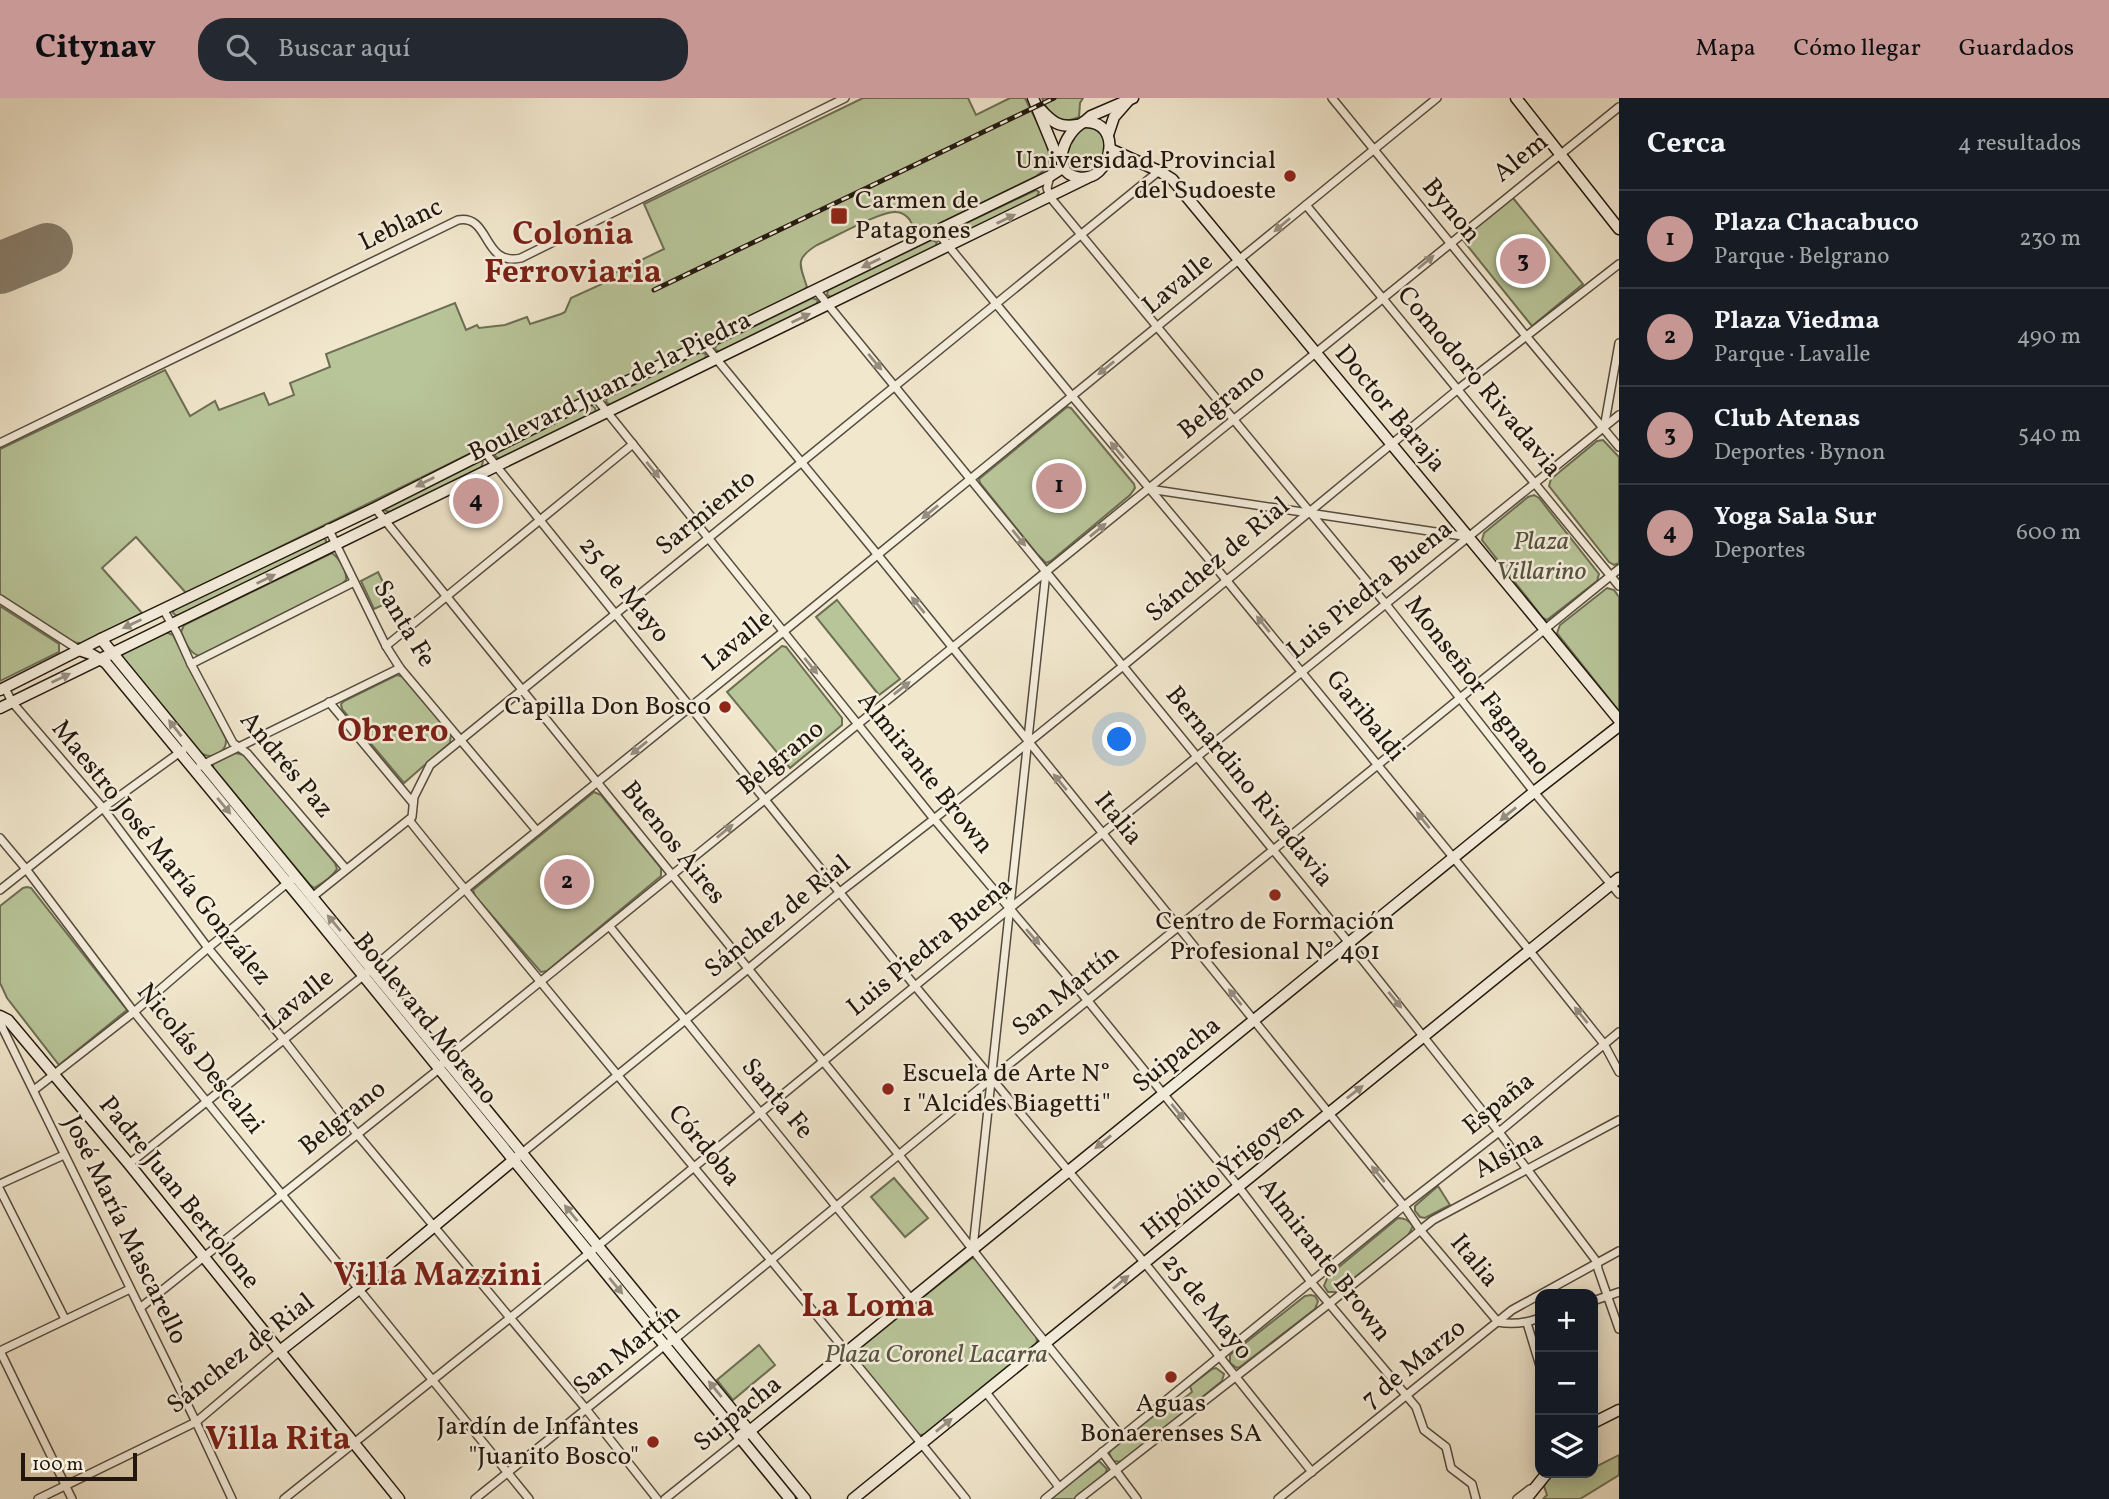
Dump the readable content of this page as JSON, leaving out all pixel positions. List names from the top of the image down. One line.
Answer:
{"streets":{"main road":["Boulevard Juan de la Piedra","Doctor Baraja","Sánchez de Rial","Boulevard Moreno","Suipacha","Hipólito Yrigoyen","Padre Juan Bertolone"],"street":["Alem","Bynon","Leblanc","Lavalle","Comodoro Rivadavia","Belgrano","Sarmiento","25 de Mayo","Luis Piedra Buena","Santa Fe","Monseñor Fagnano","Garibaldi","Andrés Paz","Almirante Brown","Bernardino Rivadavia","Italia","Buenos Aires","Maestro José María González","San Martín","Nicolás Descalzi","España","Córdoba","Alsina","José María Mascarello","7 de Marzo"]},"crossings":[["Alem","Bynon"],["Alem","Belgrano"],["Bynon","Lavalle"],["Bynon","Belgrano"],["Bynon","Sánchez de Rial"],["Bynon","Luis Piedra Buena"],["Lavalle","Comodoro Rivadavia"],["Lavalle","Doctor Baraja"],["Lavalle","25 de Mayo"],["Lavalle","Santa Fe"],["Lavalle","Monseñor Fagnano"],["Lavalle","Garibaldi"],["Lavalle","Almirante Brown"],["Lavalle","Bernardino Rivadavia"],["Lavalle","Italia"],["Lavalle","Buenos Aires"],["Lavalle","Maestro José María González"],["Lavalle","Boulevard Moreno"],["Lavalle","Nicolás Descalzi"],["Lavalle","Córdoba"],["Lavalle","Padre Juan Bertolone"],["Comodoro Rivadavia","Belgrano"],["Comodoro Rivadavia","Sánchez de Rial"],["Comodoro Rivadavia","Luis Piedra Buena"],["Comodoro Rivadavia","San Martín"],["Boulevard Juan de la Piedra","Doctor Baraja"],["Boulevard Juan de la Piedra","25 de Mayo"],["Boulevard Juan de la Piedra","Santa Fe"],["Boulevard Juan de la Piedra","Monseñor Fagnano"],["Boulevard Juan de la Piedra","Garibaldi"],["Boulevard Juan de la Piedra","Andrés Paz"],["Boulevard Juan de la Piedra","Almirante Brown"],["Boulevard Juan de la Piedra","Bernardino Rivadavia"],["Boulevard Juan de la Piedra","Italia"],["Boulevard Juan de la Piedra","Buenos Aires"],["Boulevard Juan de la Piedra","Maestro José María González"],["Boulevard Juan de la Piedra","Boulevard Moreno"],["Belgrano","Doctor Baraja"],["Belgrano","25 de Mayo"],["Belgrano","Santa Fe"],["Belgrano","Monseñor Fagnano"],["Belgrano","Garibaldi"],["Belgrano","Almirante Brown"],["Belgrano","Bernardino Rivadavia"],["Belgrano","Italia"],["Belgrano","Buenos Aires"],["Belgrano","Maestro José María González"],["Belgrano","Boulevard Moreno"],["Belgrano","Nicolás Descalzi"],["Belgrano","Córdoba"],["Belgrano","Padre Juan Bertolone"],["Belgrano","José María Mascarello"],["Doctor Baraja","Sarmiento"],["Doctor Baraja","Sánchez de Rial"],["Doctor Baraja","Luis Piedra Buena"],["Doctor Baraja","San Martín"],["Sarmiento","25 de Mayo"],["Sarmiento","Santa Fe"],["Sarmiento","Monseñor Fagnano"],["Sarmiento","Garibaldi"],["Sarmiento","Almirante Brown"],["Sarmiento","Bernardino Rivadavia"],["Sarmiento","Italia"],["Sarmiento","Buenos Aires"],["Sarmiento","Córdoba"],["Sánchez de Rial","25 de Mayo"],["Sánchez de Rial","Santa Fe"],["Sánchez de Rial","Monseñor Fagnano"],["Sánchez de Rial","Garibaldi"],["Sánchez de Rial","Almirante Brown"],["Sánchez de Rial","Bernardino Rivadavia"],["Sánchez de Rial","Italia"],["Sánchez de Rial","Buenos Aires"],["Sánchez de Rial","Maestro José María González"],["Sánchez de Rial","Boulevard Moreno"],["Sánchez de Rial","Nicolás Descalzi"],["Sánchez de Rial","Córdoba"],["Sánchez de Rial","Padre Juan Bertolone"],["Sánchez de Rial","José María Mascarello"],["25 de Mayo","Luis Piedra Buena"],["25 de Mayo","San Martín"],["25 de Mayo","Suipacha"],["25 de Mayo","España"],["25 de Mayo","Alsina"],["25 de Mayo","Hipólito Yrigoyen"],["25 de Mayo","7 de Marzo"],["Luis Piedra Buena","Santa Fe"],["Luis Piedra Buena","Monseñor Fagnano"],["Luis Piedra Buena","Garibaldi"],["Luis Piedra Buena","Almirante Brown"],["Luis Piedra Buena","Bernardino Rivadavia"],["Luis Piedra Buena","Italia"],["Luis Piedra Buena","Buenos Aires"],["Luis Piedra Buena","Maestro José María González"],["Luis Piedra Buena","Boulevard Moreno"],["Luis Piedra Buena","Nicolás Descalzi"],["Luis Piedra Buena","Córdoba"],["Luis Piedra Buena","Padre Juan Bertolone"],["Santa Fe","San Martín"],["Santa Fe","Suipacha"],["Monseñor Fagnano","San Martín"],["Monseñor Fagnano","Suipacha"],["Monseñor Fagnano","Hipólito Yrigoyen"],["Garibaldi","San Martín"],["Garibaldi","Suipacha"],["Garibaldi","España"],["Garibaldi","Hipólito Yrigoyen"],["Almirante Brown","San Martín"],["Almirante Brown","Suipacha"],["Almirante Brown","España"],["Almirante Brown","Alsina"],["Almirante Brown","Hipólito Yrigoyen"],["Almirante Brown","7 de Marzo"],["Bernardino Rivadavia","San Martín"],["Bernardino Rivadavia","Suipacha"],["Bernardino Rivadavia","España"],["Bernardino Rivadavia","Alsina"],["Bernardino Rivadavia","Hipólito Yrigoyen"],["Bernardino Rivadavia","7 de Marzo"],["Italia","San Martín"],["Italia","Suipacha"],["Italia","España"],["Italia","Alsina"],["Italia","Hipólito Yrigoyen"],["Italia","7 de Marzo"],["Buenos Aires","San Martín"],["Buenos Aires","Suipacha"],["Buenos Aires","España"],["Buenos Aires","Hipólito Yrigoyen"],["Maestro José María González","San Martín"],["San Martín","Boulevard Moreno"],["San Martín","Nicolás Descalzi"],["San Martín","Córdoba"],["Boulevard Moreno","Suipacha"],["Suipacha","Córdoba"],["Córdoba","Hipólito Yrigoyen"],["Padre Juan Bertolone","José María Mascarello"]],"one_way":["Garibaldi","Italia"],"districts":["Colonia Ferroviaria","Obrero","Villa Mazzini","La Loma","Villa Rita"],"parks":["Plaza Villarino","Plaza Coronel Lacarra"],"places":{"other":["Universidad Provincial del Sudoeste","Capilla Don Bosco","Centro de Formación Profesional N° 401","Escuela de Arte N° 1 \"Alcides Biagetti\"","Aguas Bonaerenses SA","Jardín de Infantes \"Juanito Bosco\""],"transit":["Carmen de Patagones"]},"scale_bar":"100 m","page":{"header":"Citynav","search":"Buscar aquí","nav":["Mapa","Cómo llegar","Guardados"],"heading":["Cerca","4 resultados"],"list":[{"mark":"1","name":"Plaza Chacabuco","note":"Parque · Belgrano","value":"230 m"},{"mark":"2","name":"Plaza Viedma","note":"Parque · Lavalle","value":"490 m"},{"mark":"3","name":"Club Atenas","note":"Deportes · Bynon","value":"540 m"},{"mark":"4","name":"Yoga Sala Sur","note":"Deportes","value":"600 m"}],"pins":["3","1","4","2"],"map_buttons":["+","−"],"scale":"100 m"}}
